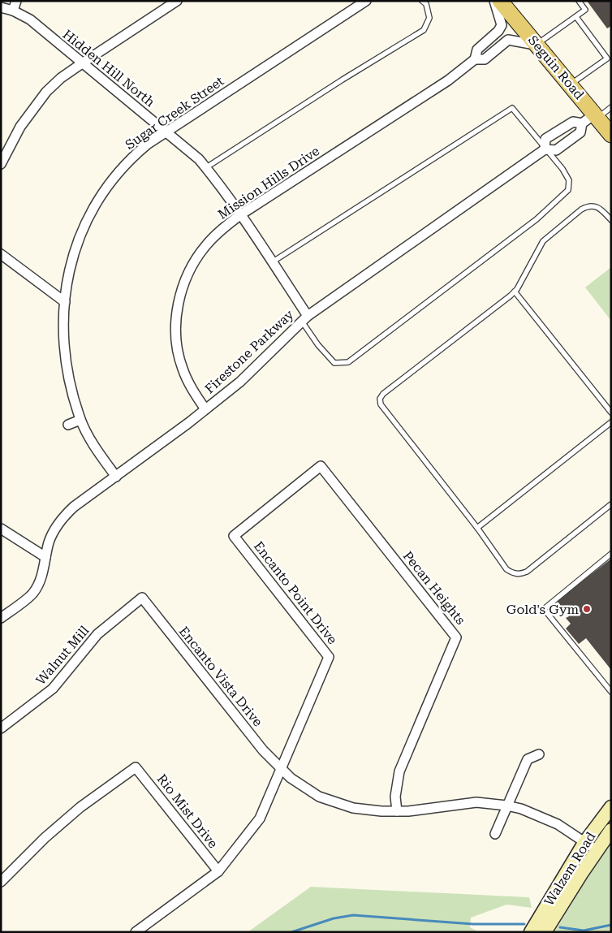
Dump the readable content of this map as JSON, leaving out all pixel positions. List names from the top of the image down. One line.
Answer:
{"streets":{"main road":["Seguin Road"],"street":["Hidden Hill North","Sugar Creek Street","Mission Hills Drive","Firestone Parkway","Pecan Heights","Encanto Point Drive","Walnut Mill","Encanto Vista Drive","Rio Mist Drive","Walzem Road"]},"crossings":[["Seguin Road","Mission Hills Drive"],["Seguin Road","Firestone Parkway"],["Hidden Hill North","Sugar Creek Street"],["Hidden Hill North","Mission Hills Drive"],["Hidden Hill North","Firestone Parkway"],["Sugar Creek Street","Firestone Parkway"],["Mission Hills Drive","Firestone Parkway"],["Pecan Heights","Encanto Point Drive"],["Encanto Point Drive","Encanto Vista Drive"],["Encanto Point Drive","Rio Mist Drive"],["Walnut Mill","Encanto Vista Drive"]],"places":["Gold's Gym"]}
